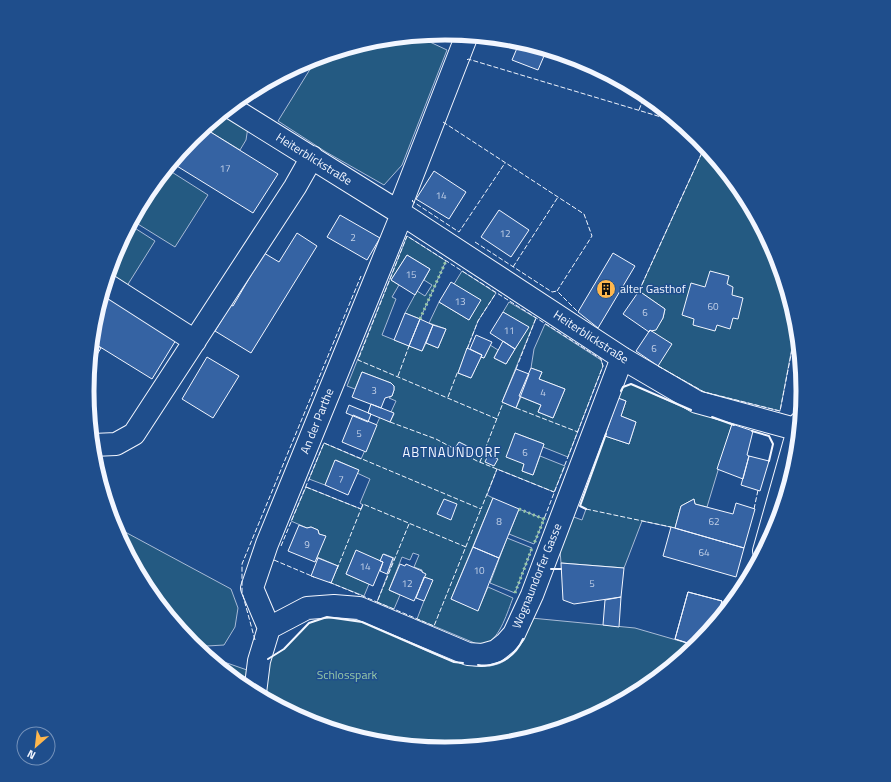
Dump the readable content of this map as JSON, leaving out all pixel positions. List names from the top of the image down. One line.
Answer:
{"streets":{"street":["Heiterblickstraße","An der Parthe","Wognaundorfer Gasse"]},"crossings":[["Heiterblickstraße","An der Parthe"],["Heiterblickstraße","Wognaundorfer Gasse"],["An der Parthe","Wognaundorfer Gasse"]],"districts":["ABTNAUNDORF"],"parks":["Schlosspark"],"places":{"building":["alter Gasthof"]},"house_numbers":["17","14","12","2","15","13","60","6","11","6","3","4","5","6","7","8","62","9","64","14","10","12","5"],"north":"bottom left"}
